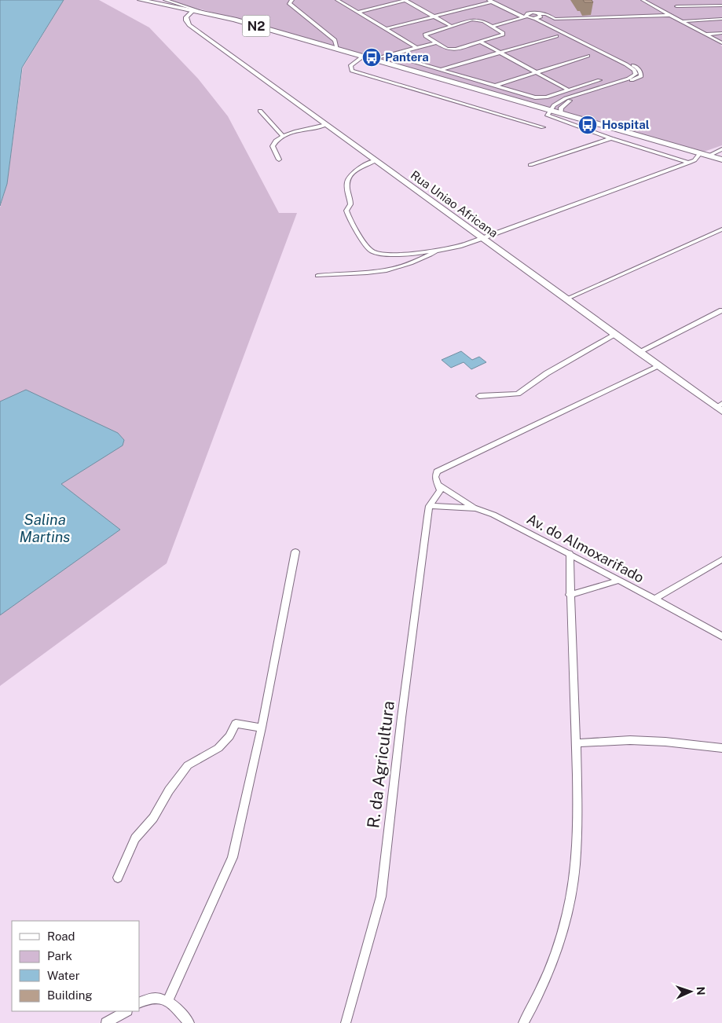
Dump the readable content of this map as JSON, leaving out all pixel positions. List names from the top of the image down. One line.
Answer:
{"streets":{"main road":["N2","Rua Uniao Africana"],"street":["Av. do Almoxarifado","R. da Agricultura"]},"crossings":[["N2","Rua Uniao Africana"],["Av. do Almoxarifado","R. da Agricultura"]],"water":["Salina Martins"],"places":{"bus stop":["Pantera","Hospital"]},"legend":["Road","Park","Water","Building"],"north":"right"}
